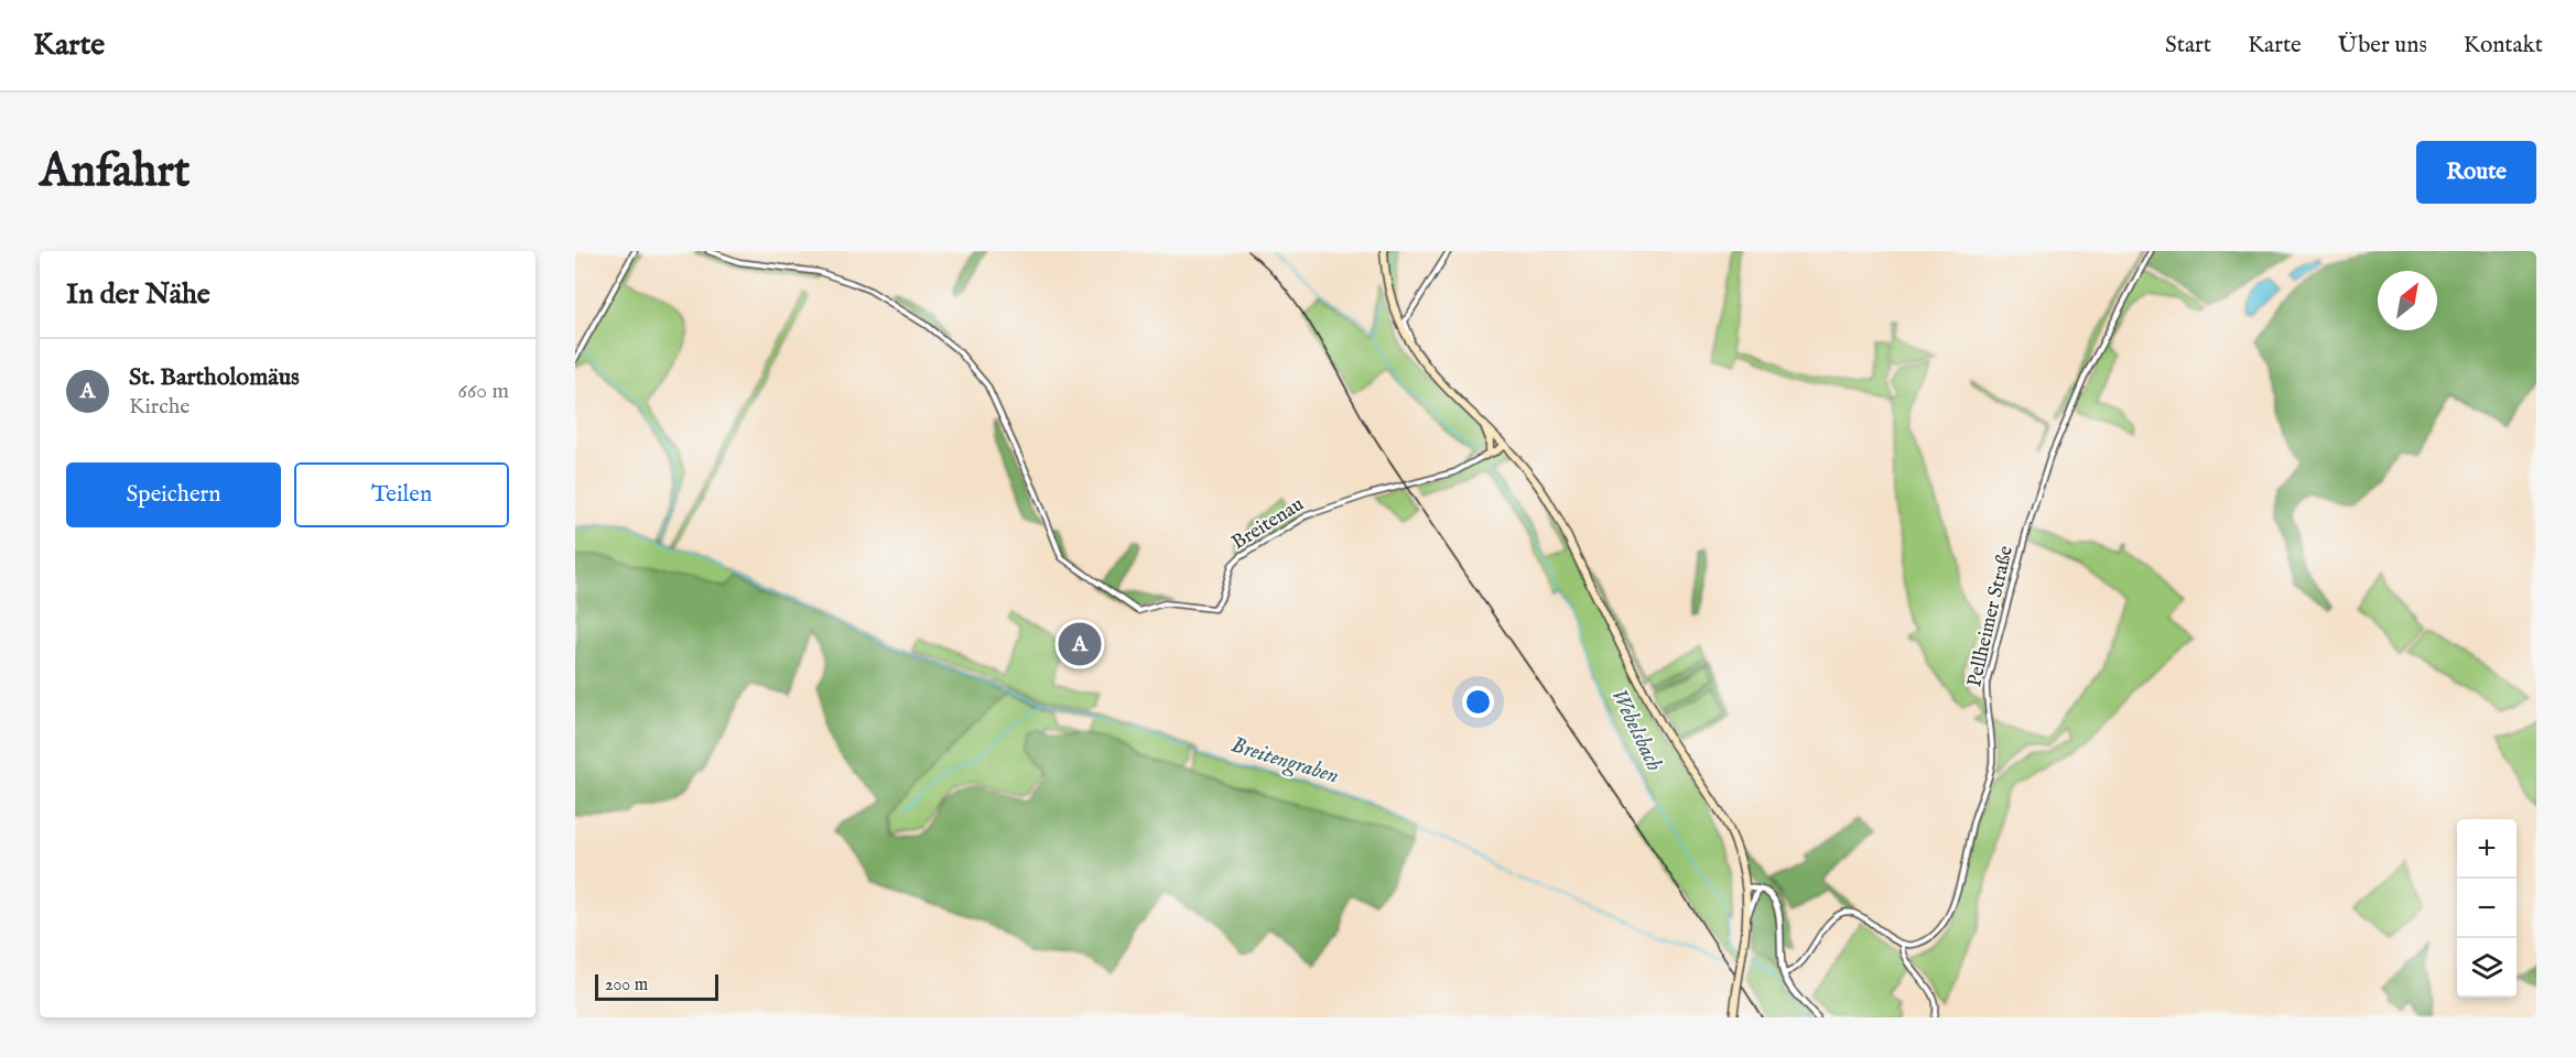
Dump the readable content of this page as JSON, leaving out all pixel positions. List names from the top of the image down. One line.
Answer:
{"streets":{"street":["Breitenau","Pellheimer Straße"]},"water":["Webelsbach","Breitengraben"],"scale_bar":"200 m","north":"top right","page":{"header":"Karte","nav":["Start","Karte","Über uns","Kontakt"],"buttons":["Route",["Speichern","Teilen"]],"title":"Anfahrt","heading":"In der Nähe","list":[{"mark":"A","name":"St. Bartholomäus","note":"Kirche","value":"660 m"}],"pins":"A","map_buttons":["+","−"],"scale":"200 m"}}
